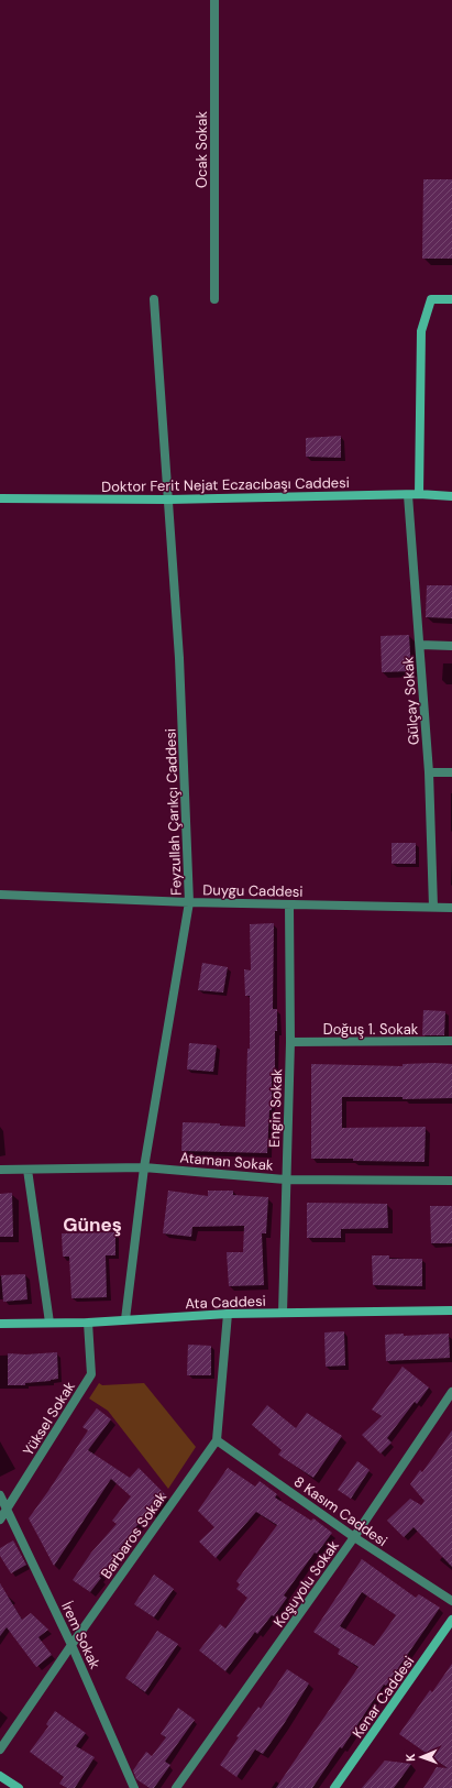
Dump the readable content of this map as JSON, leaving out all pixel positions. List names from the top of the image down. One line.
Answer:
{"streets":{"main road":["Doktor Ferit Nejat Eczacıbaşı Caddesi","Ata Caddesi","Kenar Caddesi"],"street":["Ocak Sokak","Gülçay Sokak","Feyzullah Çarıkçı Caddesi","Duygu Caddesi","Doğuş 1. Sokak","Engin Sokak","Ataman Sokak","Yüksel Sokak","8 Kasım Caddesi","Barbaros Sokak","Koşuyolu Sokak","İrem Sokak"]},"crossings":[["Doktor Ferit Nejat Eczacıbaşı Caddesi","Gülçay Sokak"],["Doktor Ferit Nejat Eczacıbaşı Caddesi","Feyzullah Çarıkçı Caddesi"],["Gülçay Sokak","Duygu Caddesi"],["Feyzullah Çarıkçı Caddesi","Duygu Caddesi"],["Feyzullah Çarıkçı Caddesi","Ataman Sokak"],["Feyzullah Çarıkçı Caddesi","Ata Caddesi"],["Duygu Caddesi","Engin Sokak"],["Doğuş 1. Sokak","Engin Sokak"],["Engin Sokak","Ataman Sokak"],["Engin Sokak","Ata Caddesi"],["Ata Caddesi","Yüksel Sokak"],["Yüksel Sokak","İrem Sokak"],["8 Kasım Caddesi","Barbaros Sokak"],["8 Kasım Caddesi","Koşuyolu Sokak"],["Barbaros Sokak","İrem Sokak"]],"districts":["Güneş"],"north":"left"}
